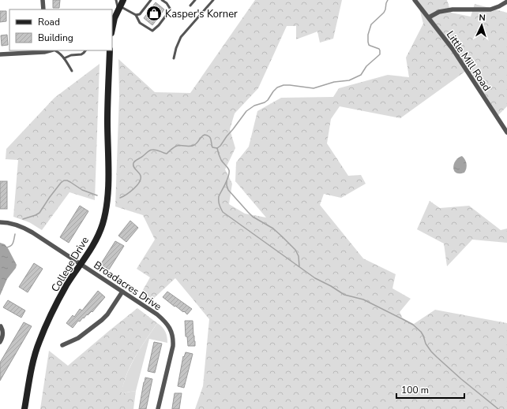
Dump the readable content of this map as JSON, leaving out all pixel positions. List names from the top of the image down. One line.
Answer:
{"streets":{"main road":["College Drive"],"street":["Little Mill Road","Broadacres Drive"]},"crossings":[["College Drive","Broadacres Drive"]],"places":{"shop":["Kasper's Korner"]},"legend":["Road","Building"],"scale_bar":"100 m","north":"top"}
